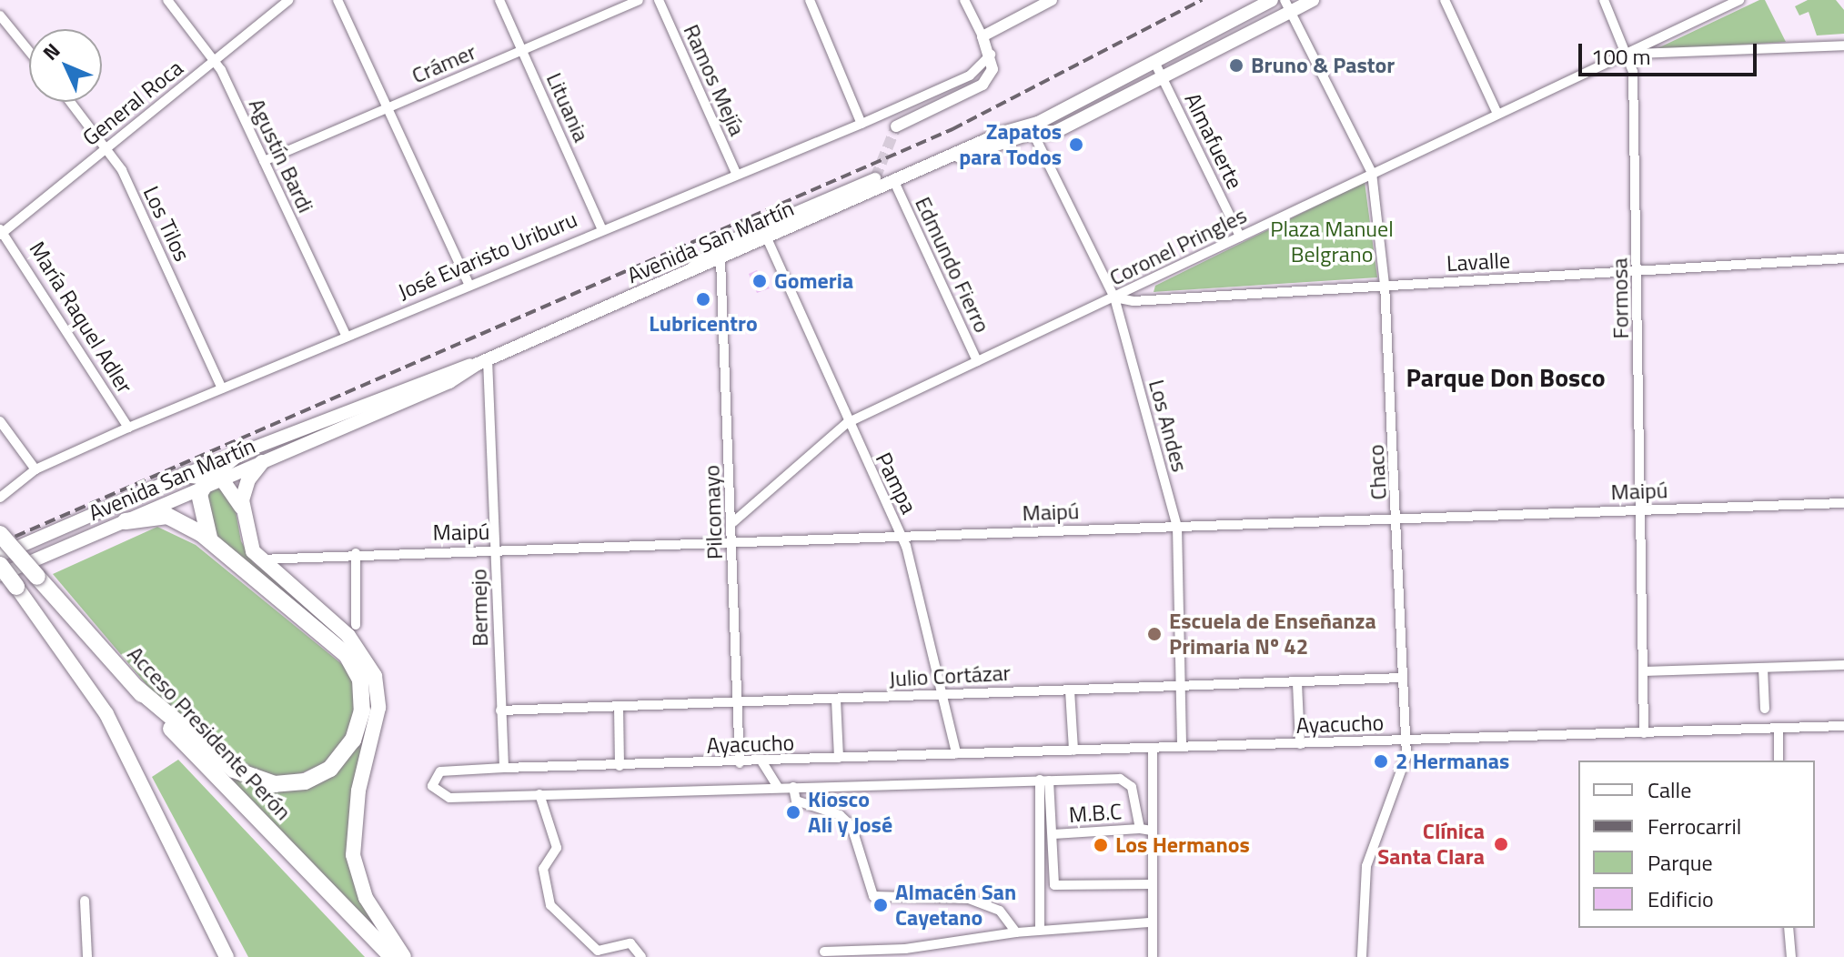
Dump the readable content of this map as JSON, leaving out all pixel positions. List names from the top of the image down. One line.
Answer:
{"streets":{"highway":["Acceso Presidente Perón"],"main road":["Avenida San Martín"],"street":["Crámer","Ramos Mejía","General Roca","Lituania","Almafuerte","Agustín Bardi","Los Tilos","Coronel Pringles","José Evaristo Uriburu","Lavalle","Edmundo Fierro","Formosa","María Raquel Adler","Los Andes","Chaco","Pampa","Maipú","Pilcomayo","Bermejo","Julio Cortázar","Ayacucho","M.B.C"]},"crossings":[["Crámer","Lituania"],["Crámer","Agustín Bardi"],["Ramos Mejía","José Evaristo Uriburu"],["General Roca","Agustín Bardi"],["General Roca","Los Tilos"],["General Roca","María Raquel Adler"],["Lituania","José Evaristo Uriburu"],["Almafuerte","Avenida San Martín"],["Almafuerte","Coronel Pringles"],["Agustín Bardi","José Evaristo Uriburu"],["Los Tilos","José Evaristo Uriburu"],["Avenida San Martín","Edmundo Fierro"],["Avenida San Martín","Los Andes"],["Avenida San Martín","Chaco"],["Avenida San Martín","Pampa"],["Avenida San Martín","Pilcomayo"],["Avenida San Martín","Bermejo"],["Coronel Pringles","Lavalle"],["Coronel Pringles","Edmundo Fierro"],["Coronel Pringles","Formosa"],["Coronel Pringles","Los Andes"],["Coronel Pringles","Chaco"],["Coronel Pringles","Pampa"],["Coronel Pringles","Pilcomayo"],["José Evaristo Uriburu","María Raquel Adler"],["Lavalle","Formosa"],["Lavalle","Los Andes"],["Lavalle","Chaco"],["Formosa","Maipú"],["Formosa","Ayacucho"],["Los Andes","Maipú"],["Los Andes","Julio Cortázar"],["Los Andes","Ayacucho"],["Chaco","Maipú"],["Chaco","Julio Cortázar"],["Chaco","Ayacucho"],["Pampa","Maipú"],["Pampa","Julio Cortázar"],["Pampa","Ayacucho"],["Maipú","Pilcomayo"],["Maipú","Bermejo"],["Pilcomayo","Julio Cortázar"],["Pilcomayo","Ayacucho"],["Bermejo","Julio Cortázar"],["Bermejo","Ayacucho"],["Ayacucho","M.B.C"]],"districts":["Parque Don Bosco"],"parks":["Plaza Manuel Belgrano"],"places":["Bruno & Pastor","Zapatos para Todos","Gomeria","Lubricentro","Escuela de Enseñanza Primaria Nº 42","2 Hermanas","Kiosco Ali y José","Clínica Santa Clara","Los Hermanos","Almacén San Cayetano"],"legend":["Calle","Ferrocarril","Parque","Edificio"],"scale_bar":"100 m","north":"top left"}
